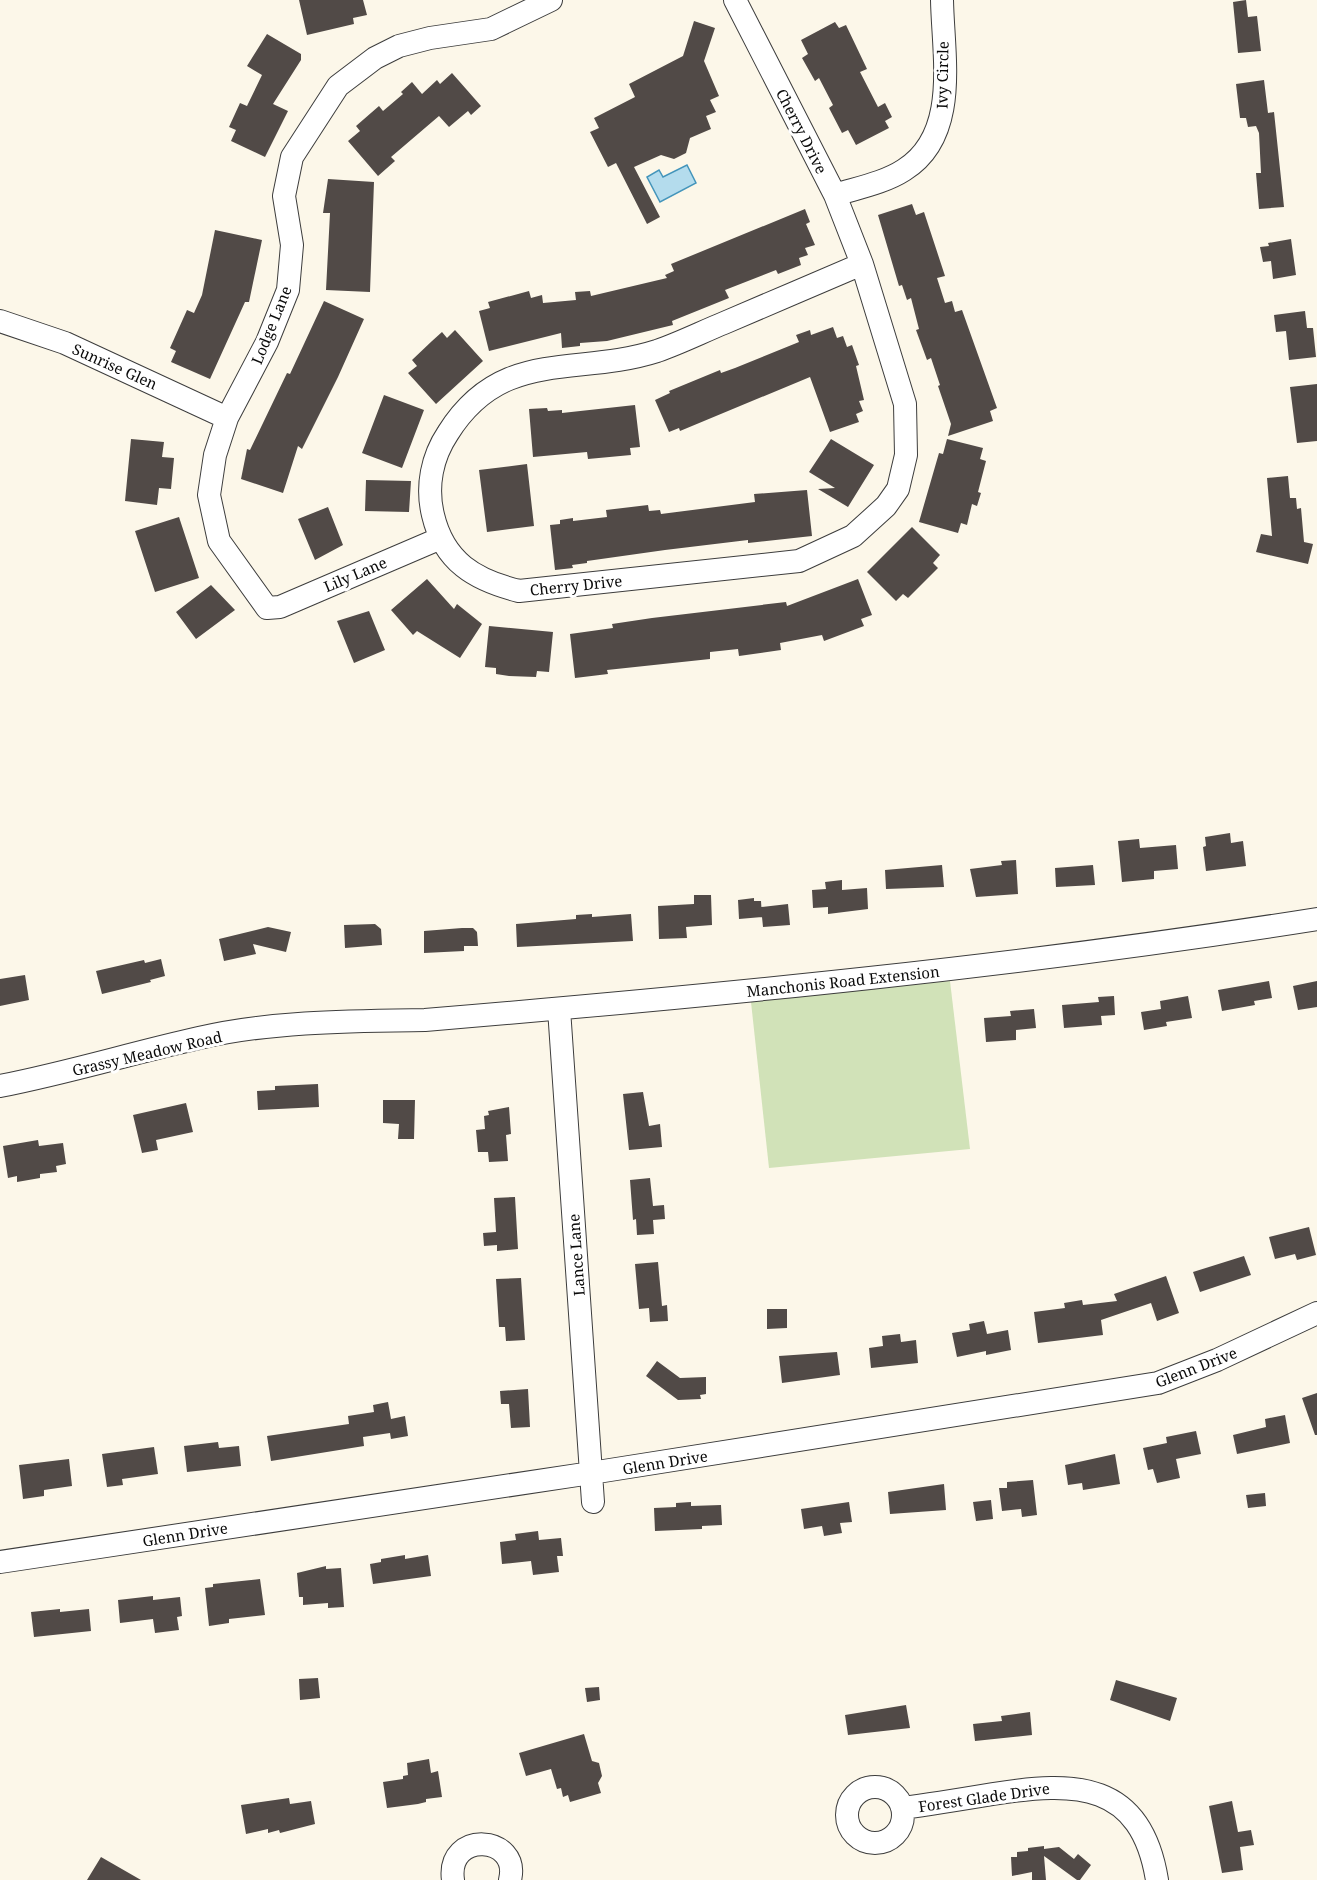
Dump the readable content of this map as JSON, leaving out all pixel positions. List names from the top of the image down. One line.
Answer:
{"streets":{"street":["Ivy Circle","Cherry Drive","Lodge Lane","Sunrise Glen","Lily Lane","Manchonis Road Extension","Grassy Meadow Road","Lance Lane","Glenn Drive","Forest Glade Drive"]},"crossings":[["Ivy Circle","Cherry Drive"],["Cherry Drive","Lily Lane"],["Lodge Lane","Sunrise Glen"],["Lodge Lane","Lily Lane"],["Manchonis Road Extension","Grassy Meadow Road"],["Manchonis Road Extension","Lance Lane"],["Lance Lane","Glenn Drive"]]}
